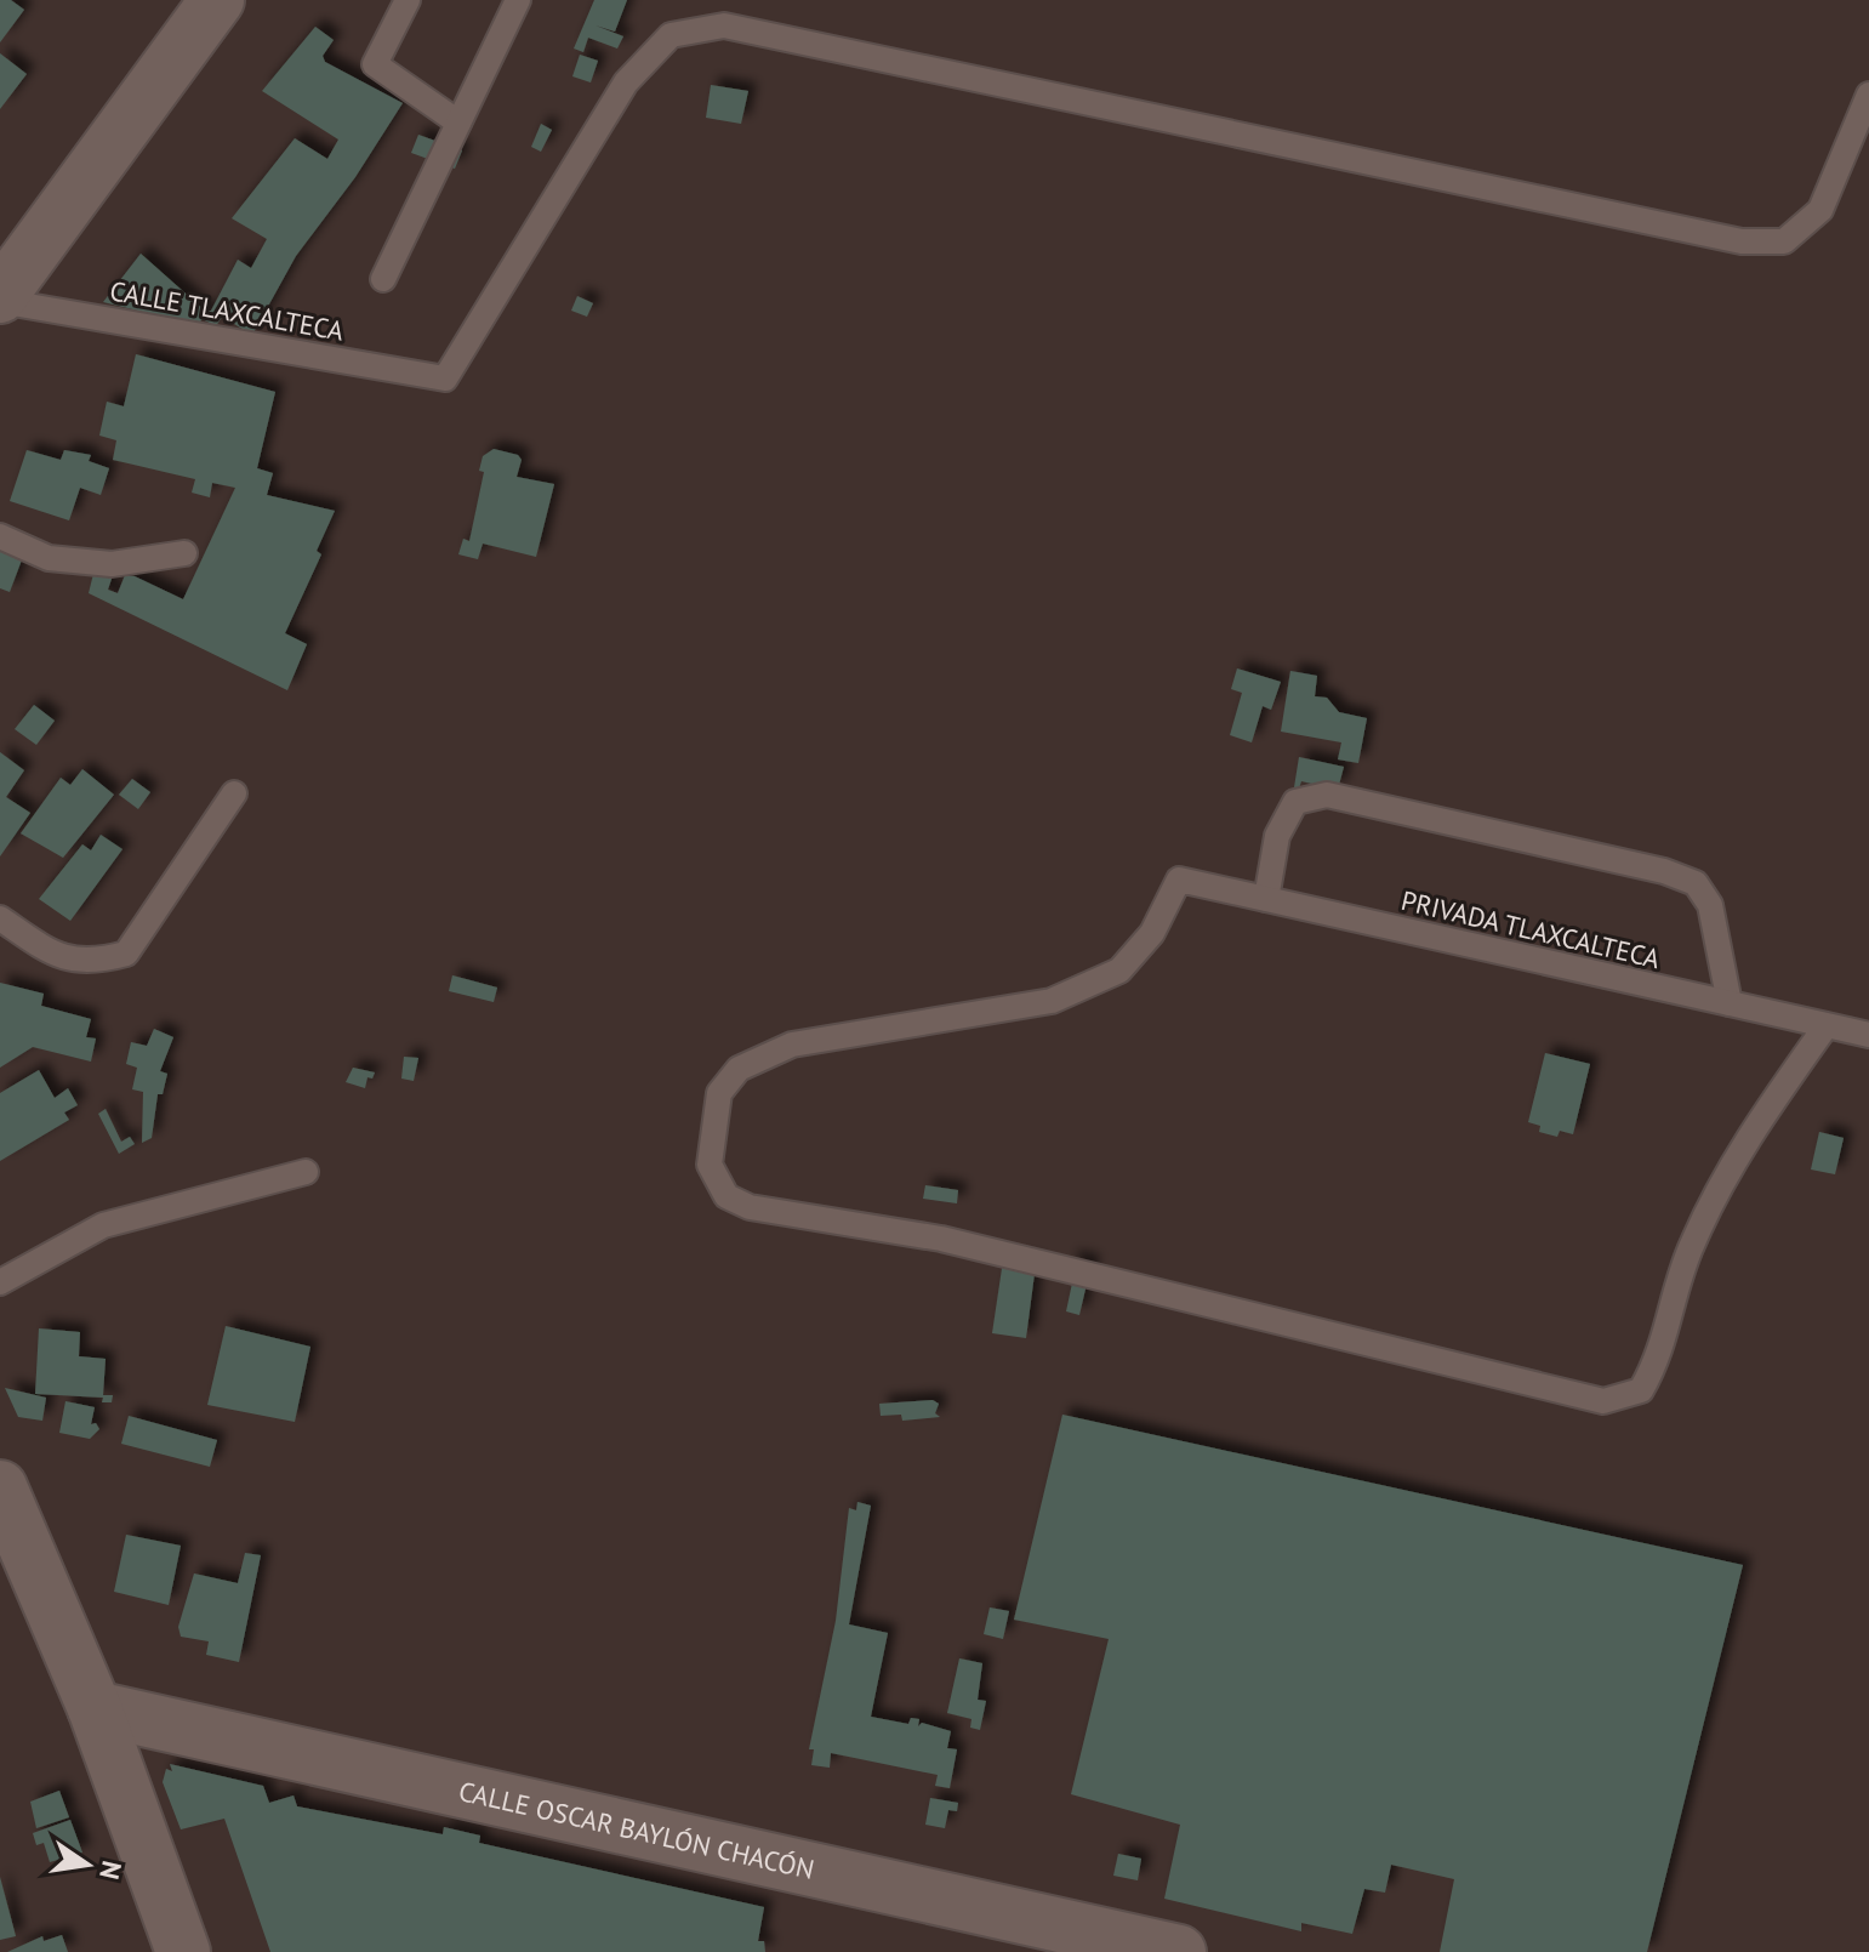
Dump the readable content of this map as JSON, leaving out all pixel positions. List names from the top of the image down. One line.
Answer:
{"streets":{"street":["CALLE OSCAR BAYLÓN CHACÓN"],"lane":["CALLE TLAXCALTECA","PRIVADA TLAXCALTECA"]},"north":"right"}
